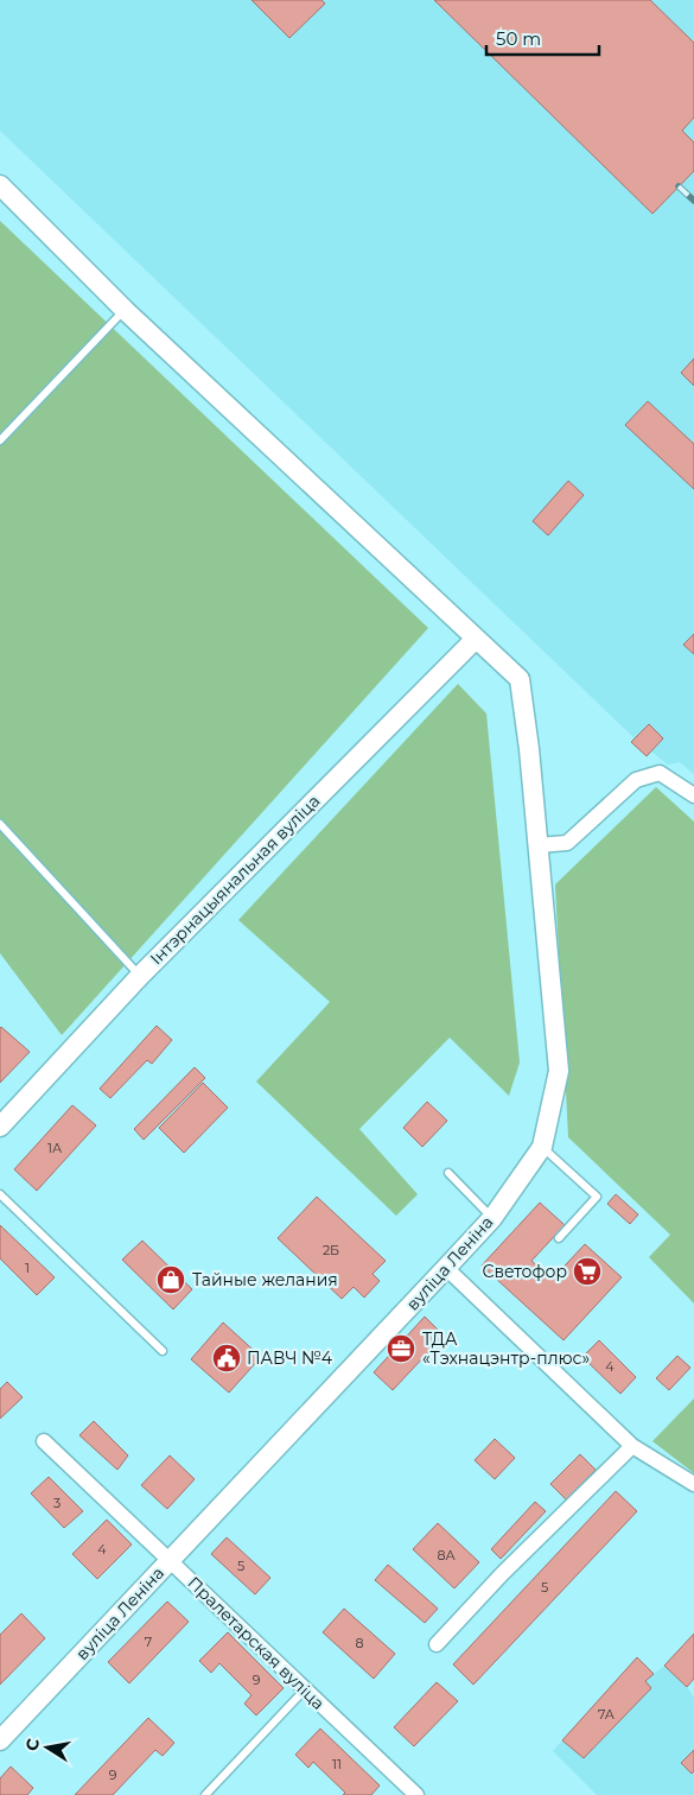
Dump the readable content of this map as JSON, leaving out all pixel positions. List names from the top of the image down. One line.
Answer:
{"streets":{"street":["Інтэрнацыянальная вуліца","вуліца Леніна","Пралетарская вуліца"]},"crossings":[["Інтэрнацыянальная вуліца","вуліца Леніна"],["вуліца Леніна","Пралетарская вуліца"]],"places":{"supermarket":["Светофор"],"shop":["Тайные желания"],"office":["ТДА «Тэхнацэнтр-плюс»"],"public building":["ПАВЧ №4"]},"house_numbers":["1А","2Б","1","4","3","4","8А","5","5","7","8","9","7А","11","9"],"scale_bar":"50 m","north":"left"}
